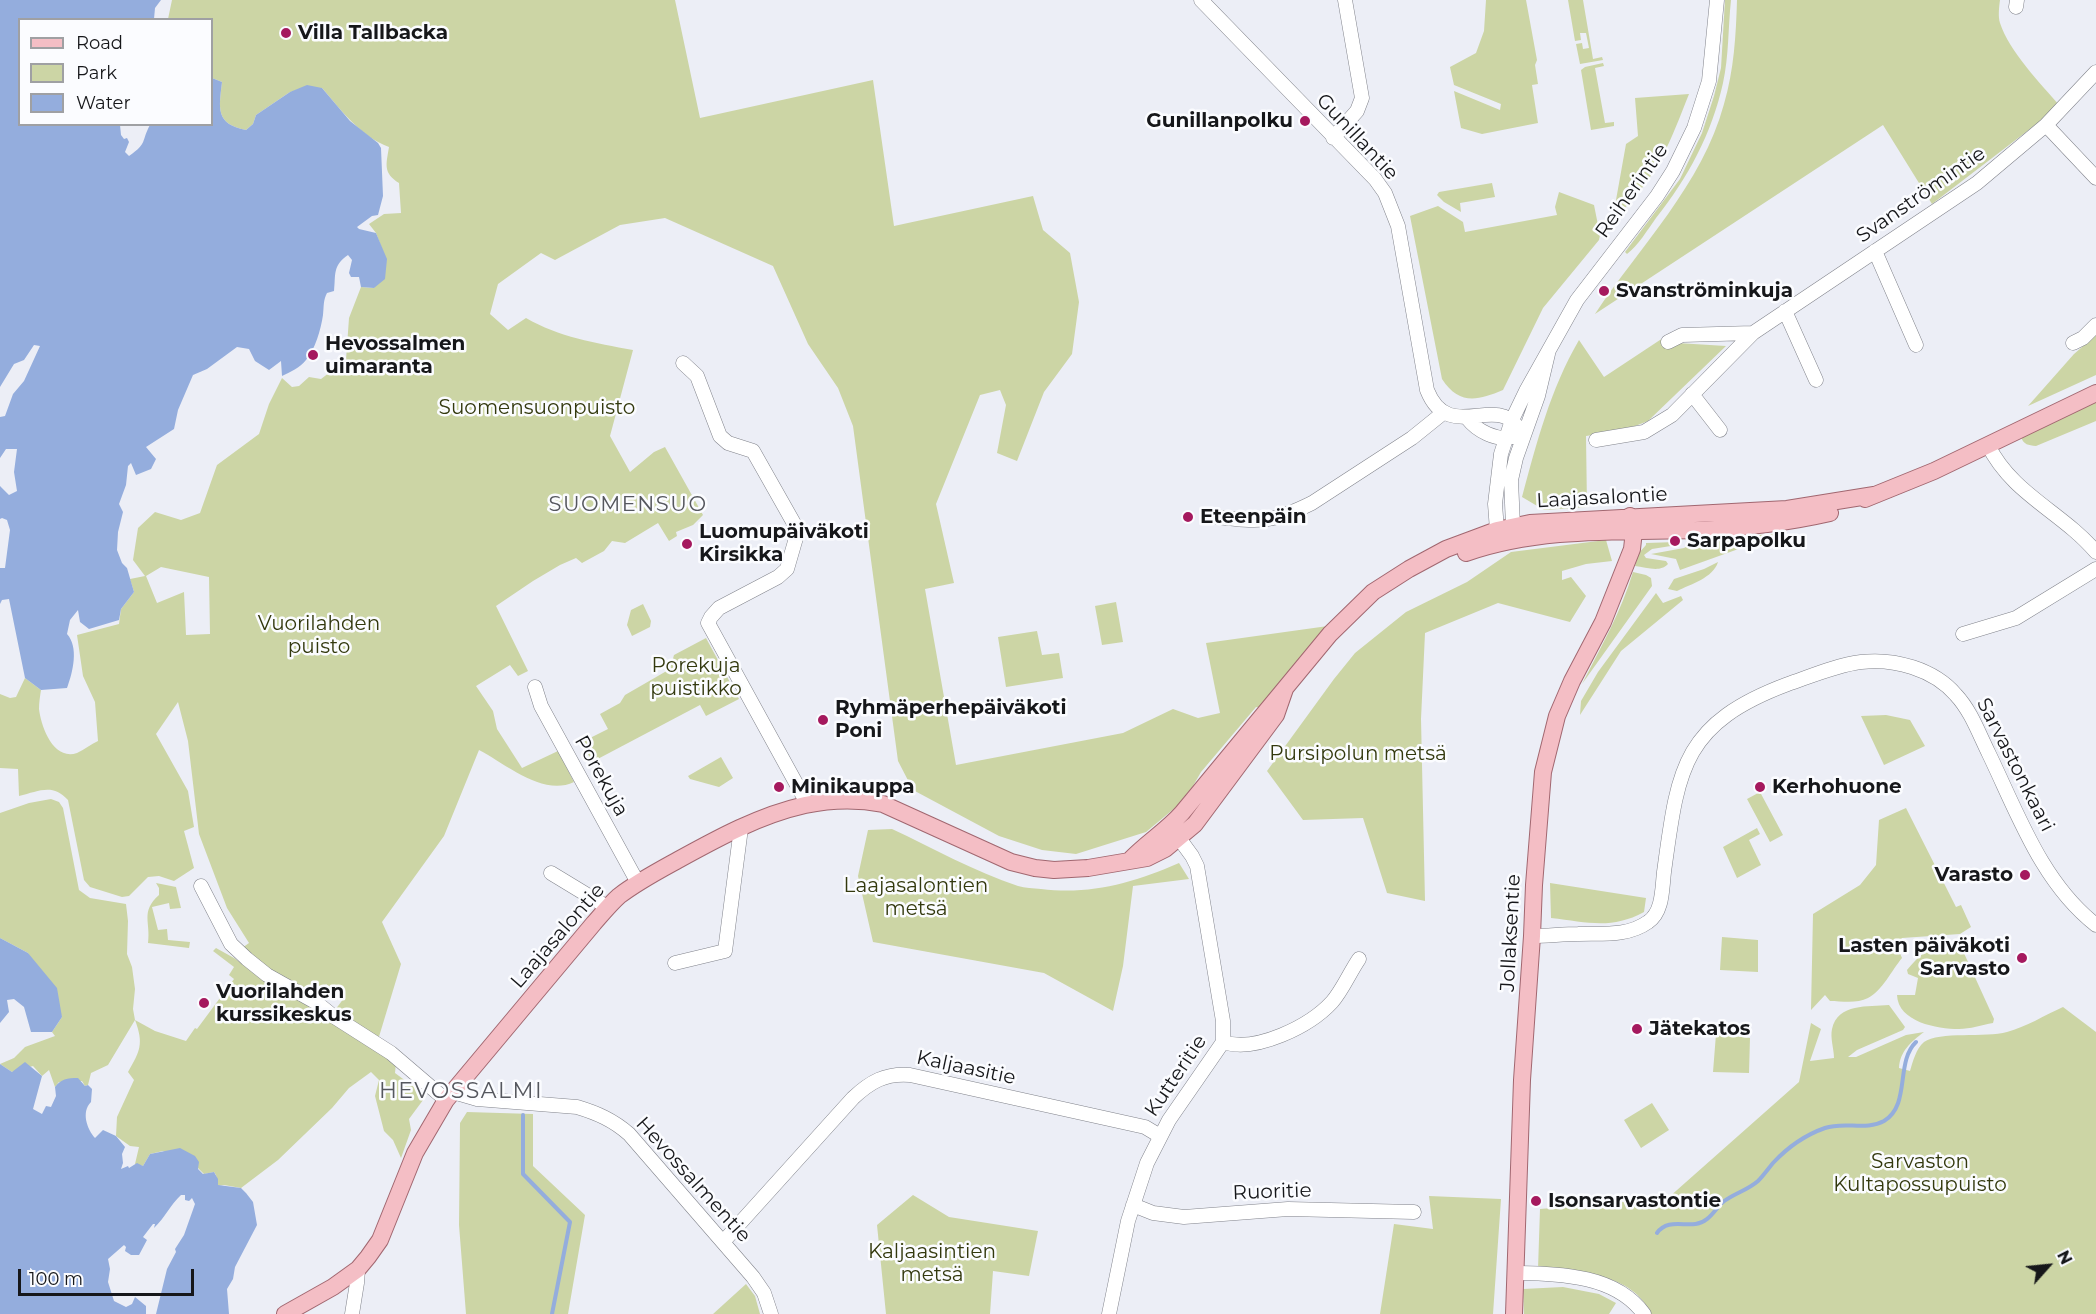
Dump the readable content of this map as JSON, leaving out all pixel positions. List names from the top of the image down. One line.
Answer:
{"streets":{"main road":["Laajasalontie","Jollaksentie"],"street":["Gunillantie","Reiherintie","Svanströmintie","Sarvastonkaari","Porekuja","Kaljaasitie","Kutteritie","Hevossalmentie","Ruoritie"]},"crossings":[["Reiherintie","Laajasalontie"],["Laajasalontie","Porekuja"],["Laajasalontie","Jollaksentie"],["Laajasalontie","Kutteritie"],["Laajasalontie","Hevossalmentie"],["Sarvastonkaari","Jollaksentie"],["Kaljaasitie","Kutteritie"],["Kaljaasitie","Hevossalmentie"],["Kutteritie","Ruoritie"]],"districts":["SUOMENSUO","HEVOSSALMI"],"parks":["Suomensuonpuisto","Vuorilahden puisto","Porekuja puistikko","Pursipolun metsä","Laajasalontien metsä","Sarvaston Kultapossupuisto","Kaljaasintien metsä"],"places":["Villa Tallbacka","Gunillanpolku","Svanströminkuja","Hevossalmen uimaranta","Eteenpäin","Sarpapolku","Luomupäiväkoti Kirsikka","Ryhmäperhepäiväkoti Poni","Minikauppa","Kerhohuone","Varasto","Lasten päiväkoti Sarvasto","Vuorilahden kurssikeskus","Jätekatos","Isonsarvastontie"],"legend":["Road","Park","Water"],"scale_bar":"100 m","north":"top right"}
